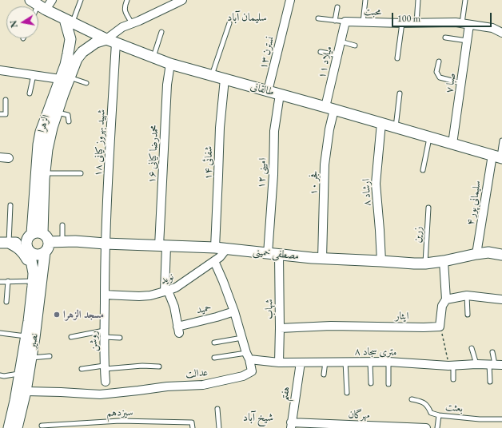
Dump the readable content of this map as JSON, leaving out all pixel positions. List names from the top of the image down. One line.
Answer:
{"streets":{"street":["محبت","نسترن ۱۳","میلاد ۱۱","صبا ۷","طالقانی","الزهرا","شهید بهروز کیانی ۱۸","محمدرضا کیانی ۱۶","شفائی ۱۴","امینی ۱۲","فجر ۱۰","ارشاد ۸","سلیمانی پور ۴","مصطفی خمینی","نوید","حمید","شهاب","ایثار","نصیر","روشن","۸ متری سجاد","عدالت","هفتم","مهرگان"],"lane":["زرین","بعثت","سیزدهم"]},"crossings":[["محبت","میلاد ۱۱"],["محبت","صبا ۷"],["نسترن ۱۳","طالقانی"],["میلاد ۱۱","طالقانی"],["میلاد ۱۱","فجر ۱۰"],["صبا ۷","طالقانی"],["طالقانی","الزهرا"],["طالقانی","شهید بهروز کیانی ۱۸"],["طالقانی","محمدرضا کیانی ۱۶"],["طالقانی","شفائی ۱۴"],["طالقانی","امینی ۱۲"],["طالقانی","فجر ۱۰"],["طالقانی","ارشاد ۸"],["طالقانی","سلیمانی پور ۴"],["الزهرا","شهید بهروز کیانی ۱۸"],["الزهرا","مصطفی خمینی"],["الزهرا","نصیر"],["شهید بهروز کیانی ۱۸","مصطفی خمینی"],["شهید بهروز کیانی ۱۸","روشن"],["محمدرضا کیانی ۱۶","مصطفی خمینی"],["محمدرضا کیانی ۱۶","نوید"],["محمدرضا کیانی ۱۶","حمید"],["شفائی ۱۴","مصطفی خمینی"],["امینی ۱۲","مصطفی خمینی"],["فجر ۱۰","مصطفی خمینی"],["ارشاد ۸","مصطفی خمینی"],["سلیمانی پور ۴","مصطفی خمینی"],["زرین","مصطفی خمینی"],["مصطفی خمینی","نوید"],["مصطفی خمینی","شهاب"],["مصطفی خمینی","نصیر"],["مصطفی خمینی","روشن"],["نوید","حمید"],["نوید","روشن"],["نوید","عدالت"],["حمید","عدالت"],["شهاب","ایثار"],["شهاب","۸ متری سجاد"],["نصیر","عدالت"],["۸ متری سجاد","عدالت"],["۸ متری سجاد","هفتم"],["هفتم","مهرگان"]],"districts":["سلیمان آباد","شیخ آباد"],"places":["مسجد الزهرا"],"scale_bar":"100 m","north":"left"}
